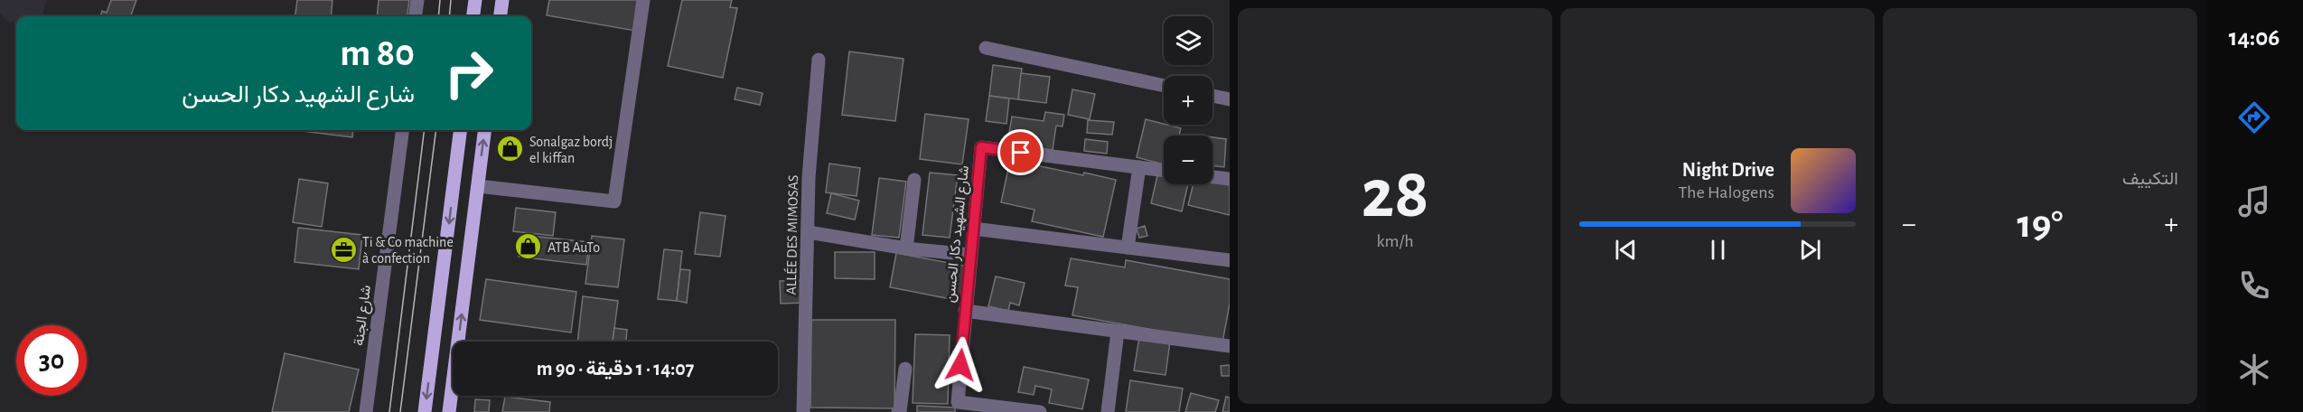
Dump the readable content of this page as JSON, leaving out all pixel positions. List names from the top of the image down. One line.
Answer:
{"streets":{"street":["شارع الشهيد دكار الحسن","ALLÉE DES MIMOSAS","شارع الجنة"]},"places":{"shop":["Sonalgaz bordj el kiffan","ATB AuTo"],"office":["Ti & Co machine à confection"]},"page":{"tabs":"14:06","tile":["التكييف",["28","km/h"]],"map_buttons":["+","−"],"turn":["80 m","شارع الشهيد دكار الحسن"],"song":["Night Drive","The Halogens"],"heat":["−","19°","+"],"limit":"30","trip":"14:07 · 1 دقيقة · 90 m"}}
